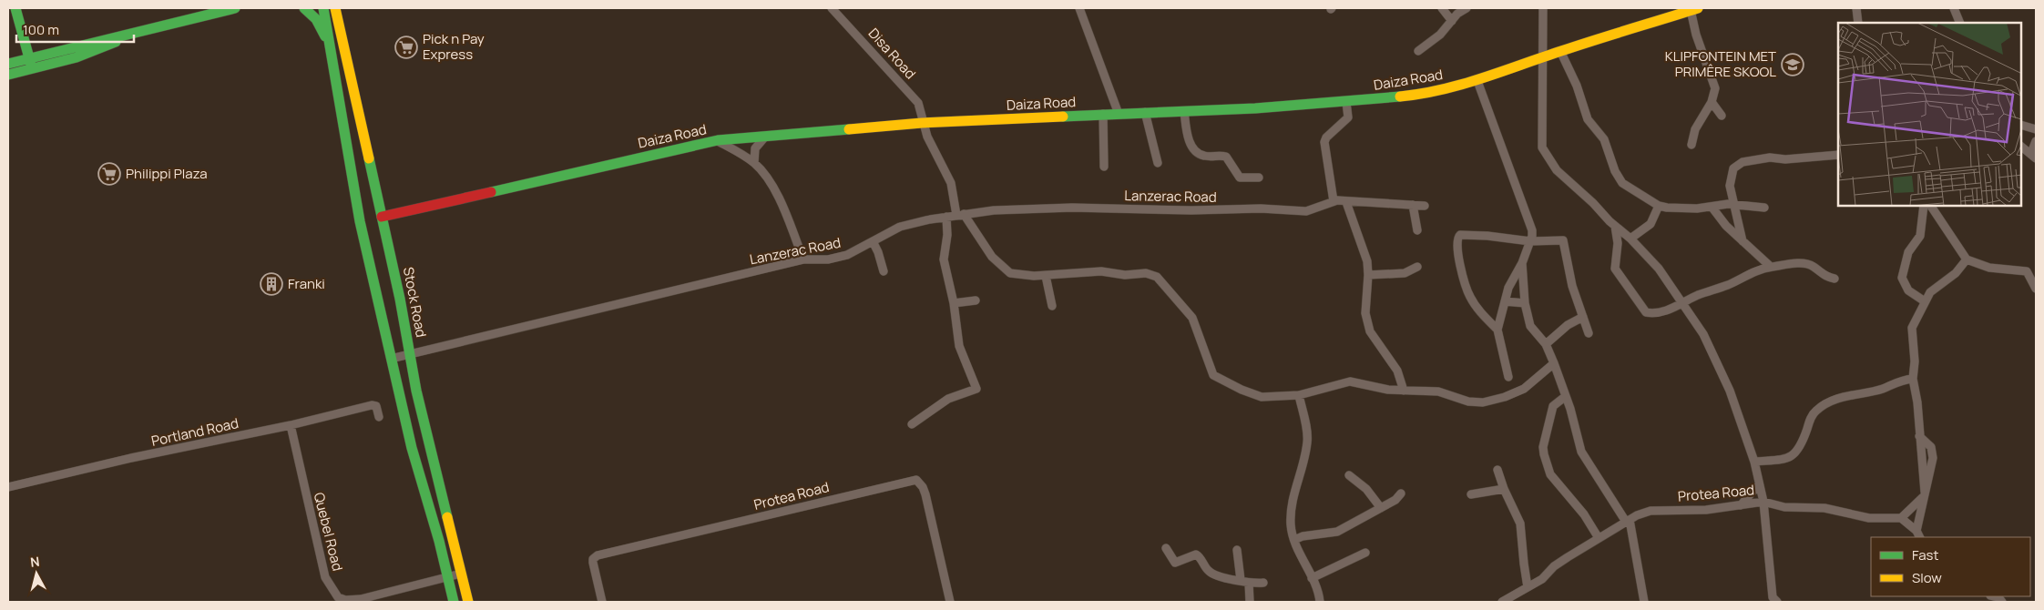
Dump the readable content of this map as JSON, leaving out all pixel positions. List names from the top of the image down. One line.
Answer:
{"streets":{"main road":["Daiza Road","Stock Road"],"street":["Disa Road","Lanzerac Road","Portland Road","Protea Road","Quebel Road"]},"crossings":[["Disa Road","Daiza Road"],["Disa Road","Lanzerac Road"],["Daiza Road","Stock Road"],["Lanzerac Road","Stock Road"],["Stock Road","Quebel Road"],["Portland Road","Quebel Road"]],"places":{"supermarket":["Pick n Pay Express","Philippi Plaza"],"school or university":["KLIPFONTEIN MET PRIMÊRE SKOOL"],"building":["Franki"]},"legend":["Fast","Slow"],"scale_bar":"100 m","north":"top"}
